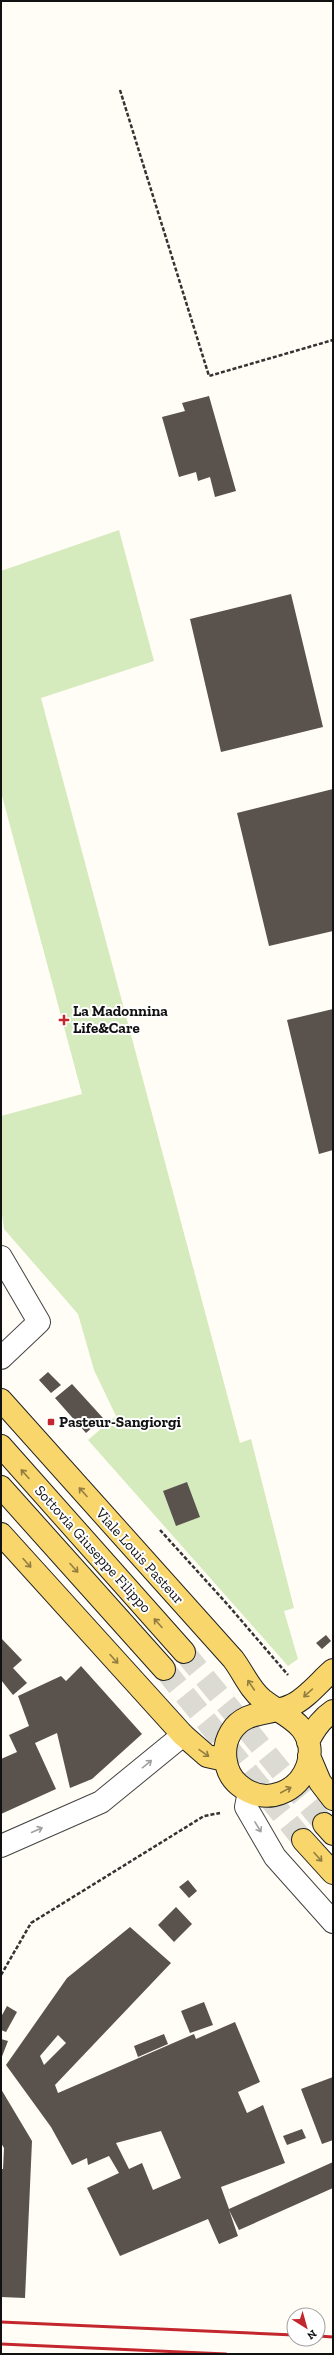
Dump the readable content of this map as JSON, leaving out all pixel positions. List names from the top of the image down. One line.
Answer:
{"streets":{"main road":["Sottovia Giuseppe Filippo","Viale Louis Pasteur"]},"places":{"health":["La Madonnina Life&Care"],"transit":["Pasteur-Sangiorgi"]},"north":"bottom right"}
